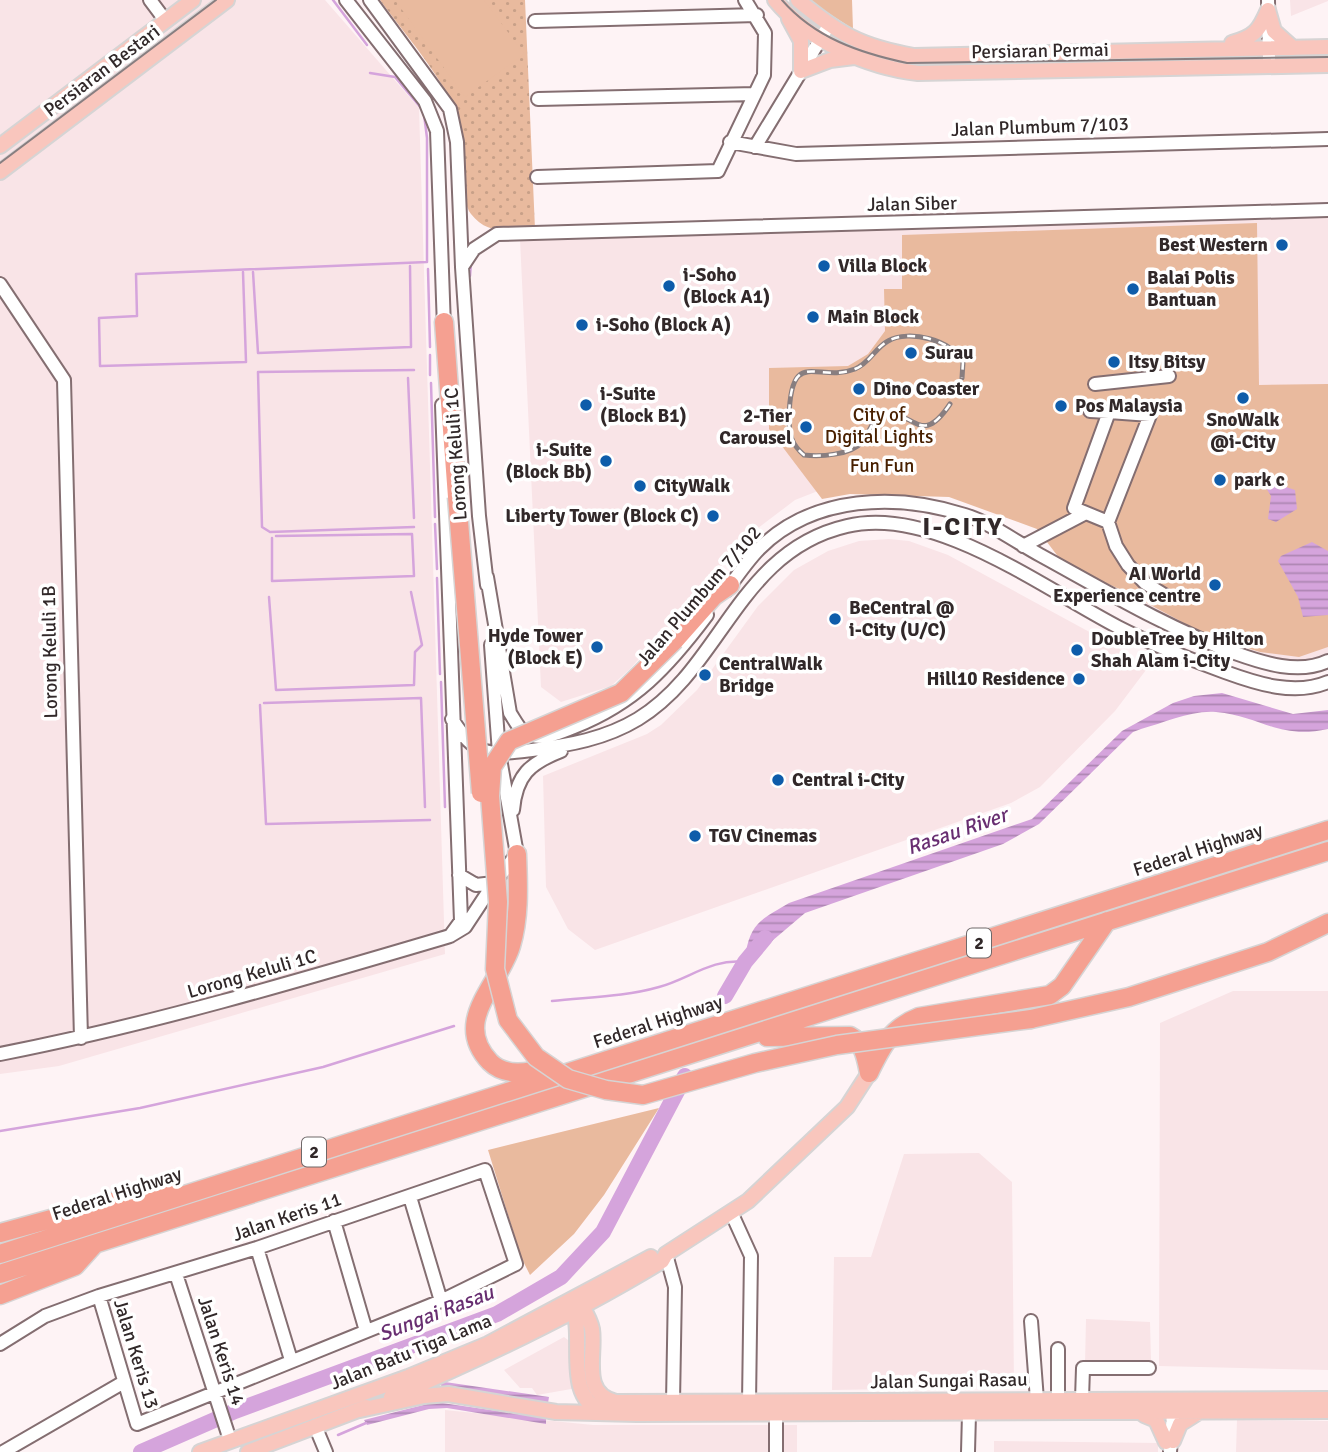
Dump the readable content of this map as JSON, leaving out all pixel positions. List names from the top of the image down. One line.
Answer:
{"streets":{"highway":["Federal Highway","2"],"main road":["Persiaran Permai","Persiaran Bestari","Jalan Batu Tiga Lama","Jalan Sungai Rasau"],"street":["Jalan Plumbum 7/103","Jalan Siber","Lorong Keluli 1C","Jalan Plumbum 7/102","Lorong Keluli 1B","Jalan Keris 11","Jalan Keris 14","Jalan Keris 13"]},"crossings":[["Jalan Siber","Lorong Keluli 1C"],["Lorong Keluli 1C","Jalan Plumbum 7/102"],["Lorong Keluli 1C","Lorong Keluli 1B"],["Jalan Keris 11","Jalan Keris 14"],["Jalan Keris 11","Jalan Keris 13"],["Jalan Keris 14","Jalan Batu Tiga Lama"],["Jalan Keris 14","Jalan Keris 13"],["Jalan Batu Tiga Lama","Jalan Sungai Rasau"]],"districts":["I-CITY"],"water":["Rasau River","Sungai Rasau"],"parks":["City of Digital Lights","Fun Fun"],"places":["Best Western","Villa Block","i-Soho (Block A1)","Balai Polis Bantuan","Main Block","i-Soho (Block A)","Surau","Itsy Bitsy","Dino Coaster","SnoWalk @i-City","i-Suite (Block B1)","Pos Malaysia","2-Tier Carousel","i-Suite (Block Bb)","park c","CityWalk","Liberty Tower (Block C)","AI World Experience centre","BeCentral @ i-City (U/C)","Hyde Tower (Block E)","DoubleTree by Hilton Shah Alam i-City","CentralWalk Bridge","Hill10 Residence","Central i-City","TGV Cinemas"]}
